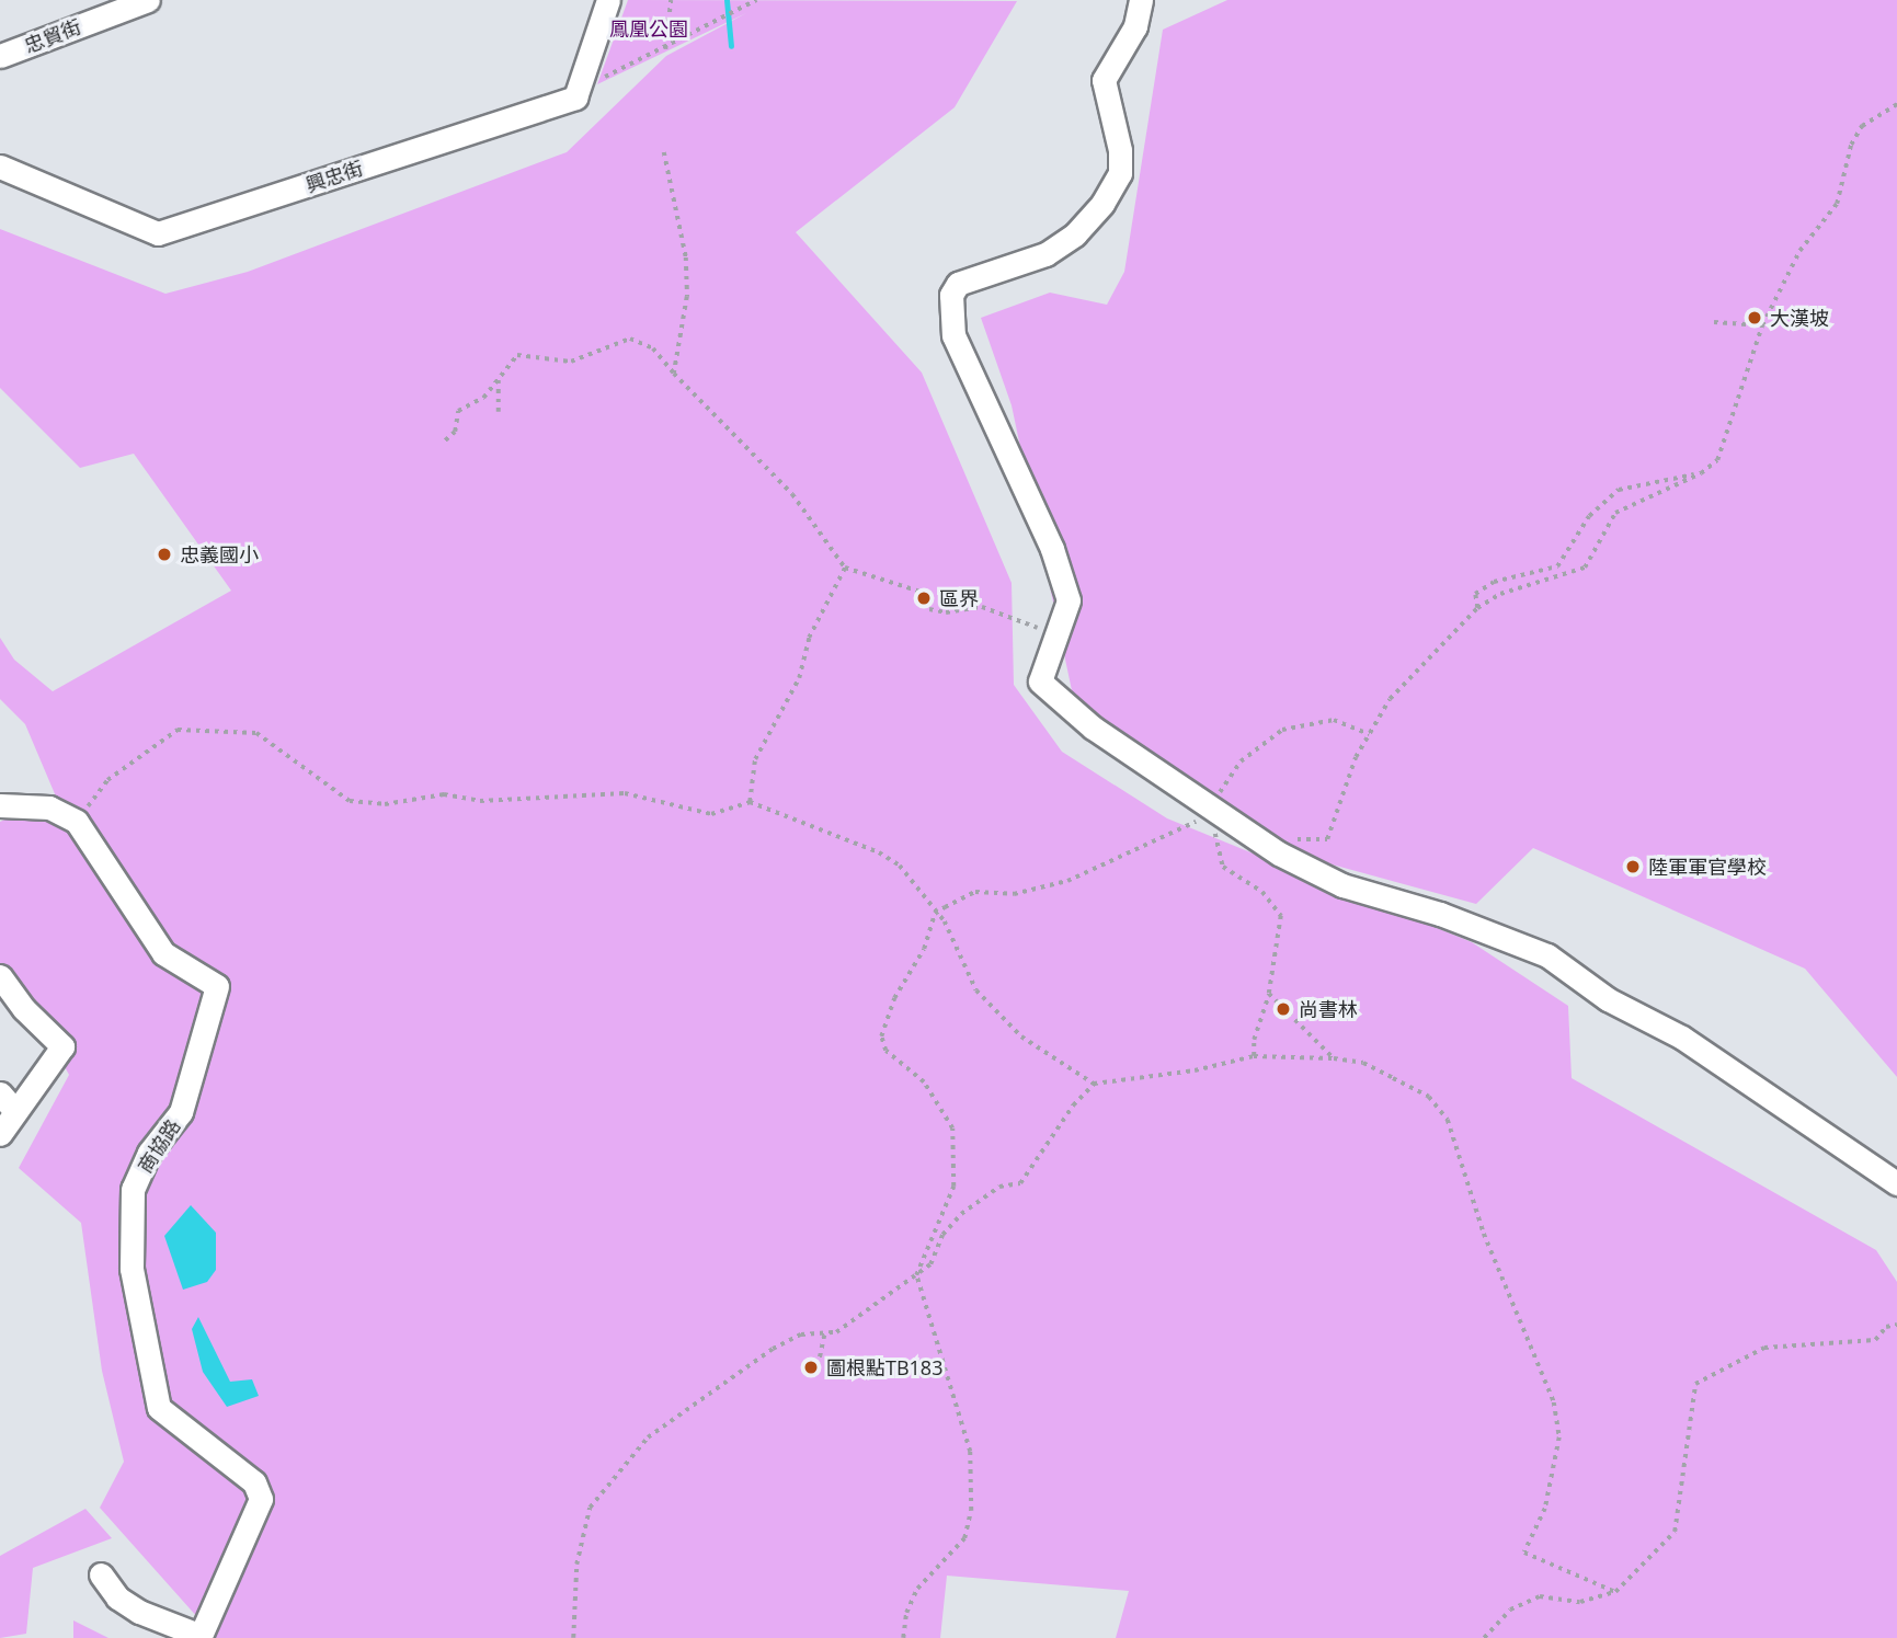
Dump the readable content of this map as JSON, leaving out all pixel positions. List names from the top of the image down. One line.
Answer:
{"streets":{"street":["忠貿街","興忠街","商協路"]},"parks":["鳳凰公園"],"places":["大漢坡","忠義國小","區界","陸軍軍官學校","尚書林","圖根點TB183"]}
